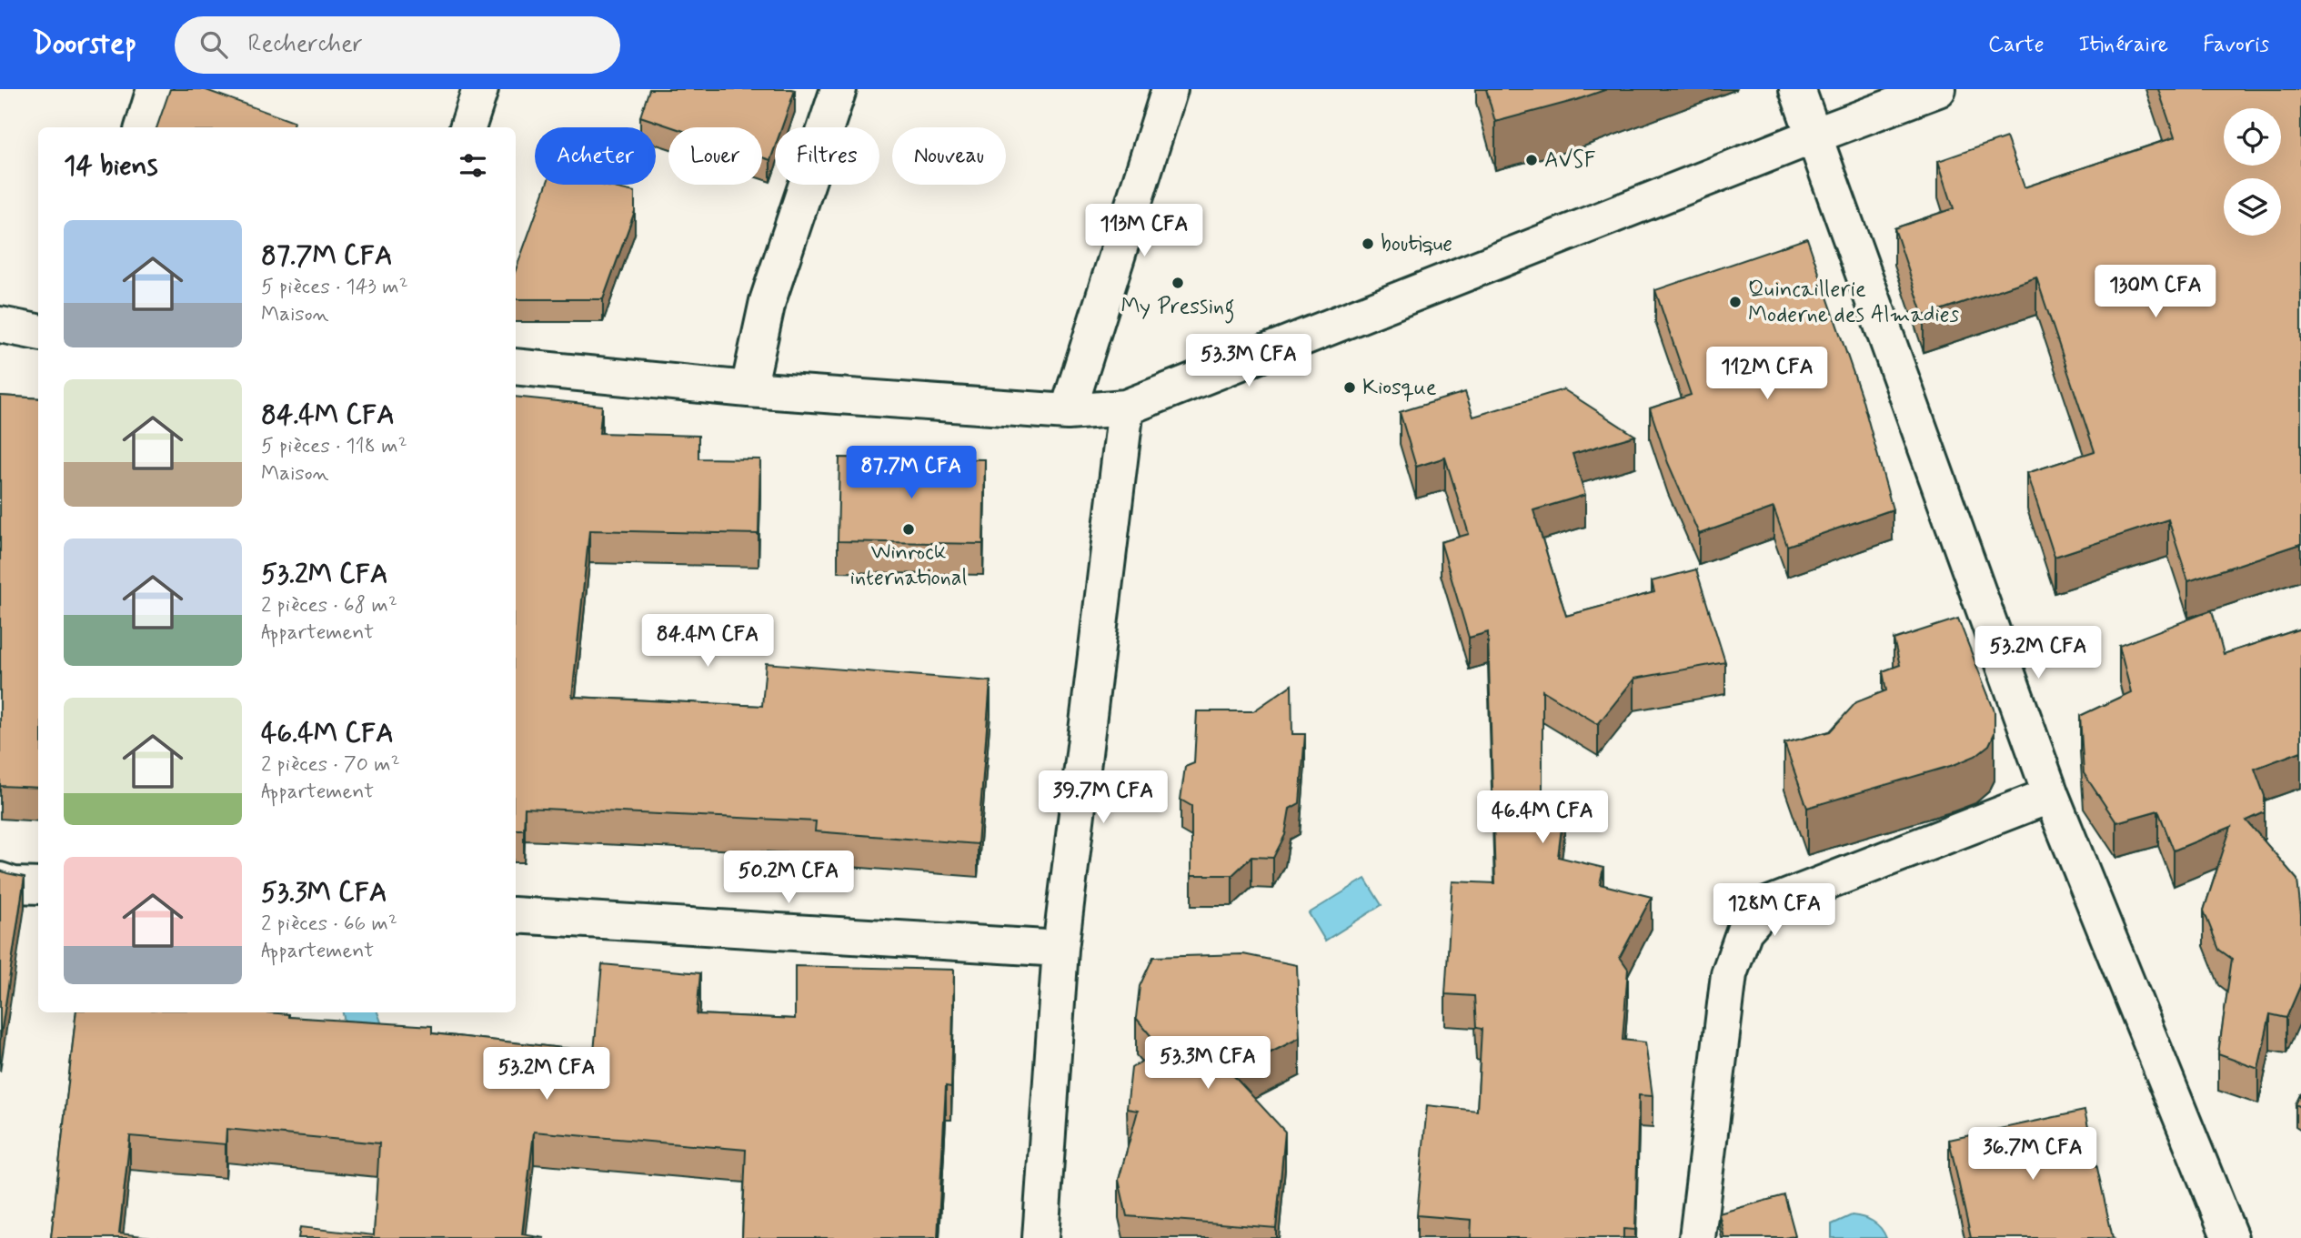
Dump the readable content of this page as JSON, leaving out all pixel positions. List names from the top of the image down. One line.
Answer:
{"places":["AVSF","boutique","My Pressing","Quincaillerie Moderne des Almadies","Kiosque","Winrock international"],"page":{"header":"Doorstep","search":"Rechercher","nav":["Carte","Itinéraire","Favoris"],"chip":["Acheter","Louer","Filtres","Nouveau"],"heading":"14 biens","price":["113M CFA","130M CFA","53.3M CFA","112M CFA","87.7M CFA","84.4M CFA","53.2M CFA","39.7M CFA","46.4M CFA","50.2M CFA","128M CFA","53.3M CFA","53.2M CFA","36.7M CFA"],"list":[{"name":"87.7M CFA","note":"5 pièces · 143 m² · Maison"},{"name":"84.4M CFA","note":"5 pièces · 118 m² · Maison"},{"name":"53.2M CFA","note":"2 pièces · 68 m² · Appartement"},{"name":"46.4M CFA","note":"2 pièces · 70 m² · Appartement"},{"name":"53.3M CFA","note":"2 pièces · 66 m² · Appartement"}]}}
